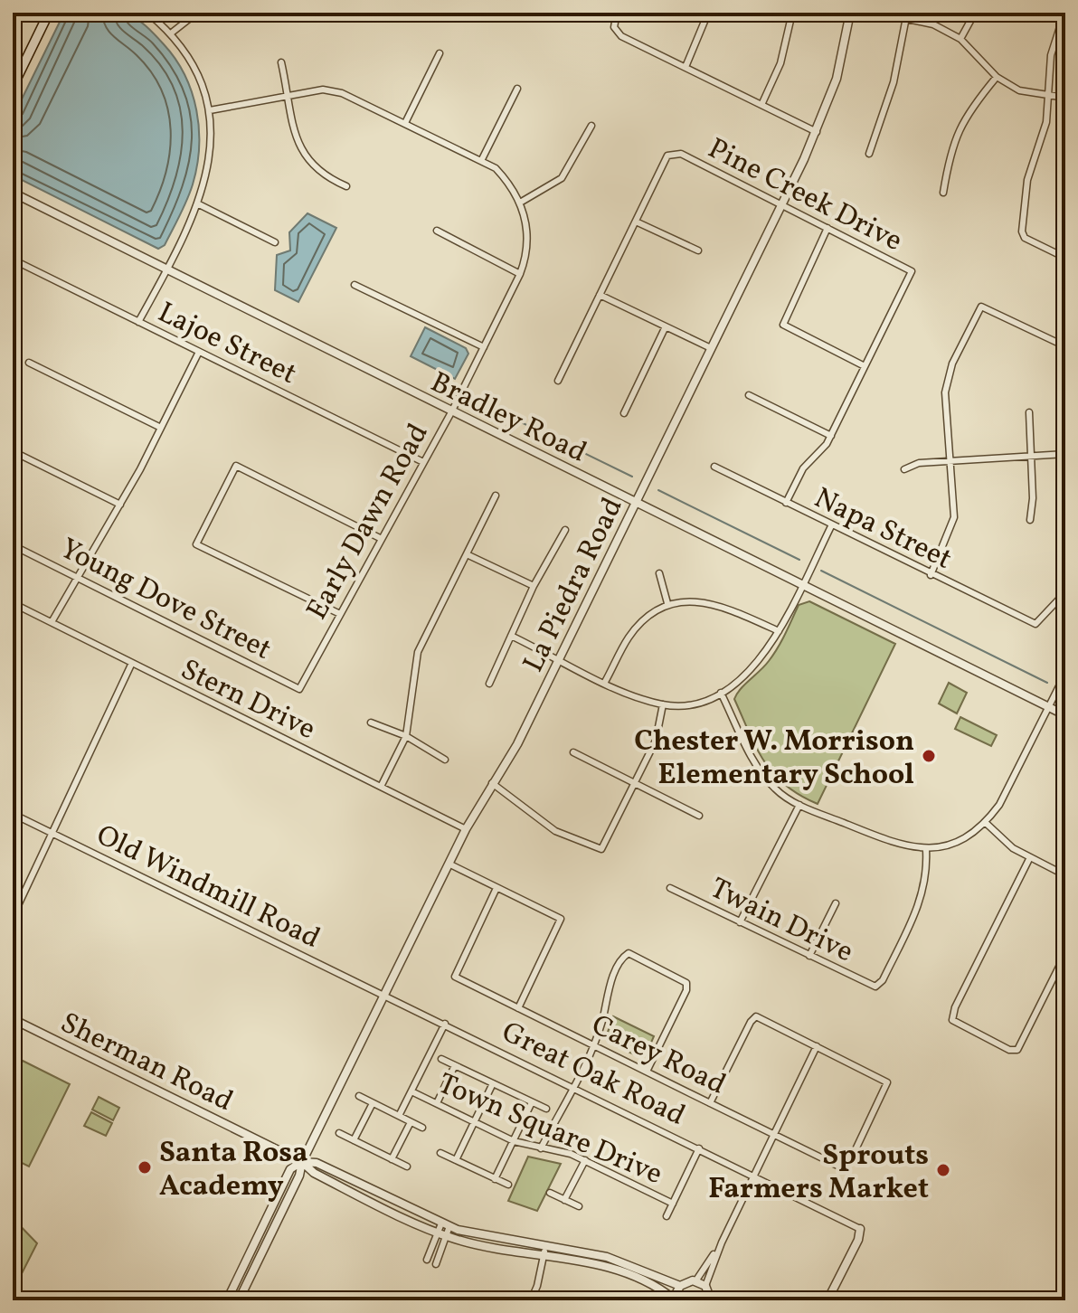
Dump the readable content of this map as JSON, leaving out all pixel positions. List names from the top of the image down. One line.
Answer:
{"streets":{"street":["Pine Creek Drive","Lajoe Street","Bradley Road","Early Dawn Road","Napa Street","La Piedra Road","Young Dove Street","Stern Drive","Old Windmill Road","Twain Drive","Carey Road","Sherman Road","Great Oak Road","Town Square Drive"]},"crossings":[["Pine Creek Drive","La Piedra Road"],["Lajoe Street","Early Dawn Road"],["Bradley Road","Early Dawn Road"],["Bradley Road","La Piedra Road"],["Early Dawn Road","Young Dove Street"],["La Piedra Road","Stern Drive"],["La Piedra Road","Old Windmill Road"],["La Piedra Road","Sherman Road"],["La Piedra Road","Great Oak Road"],["Old Windmill Road","Great Oak Road"]],"places":["Chester W. Morrison Elementary School","Santa Rosa Academy","Sprouts Farmers Market"]}
